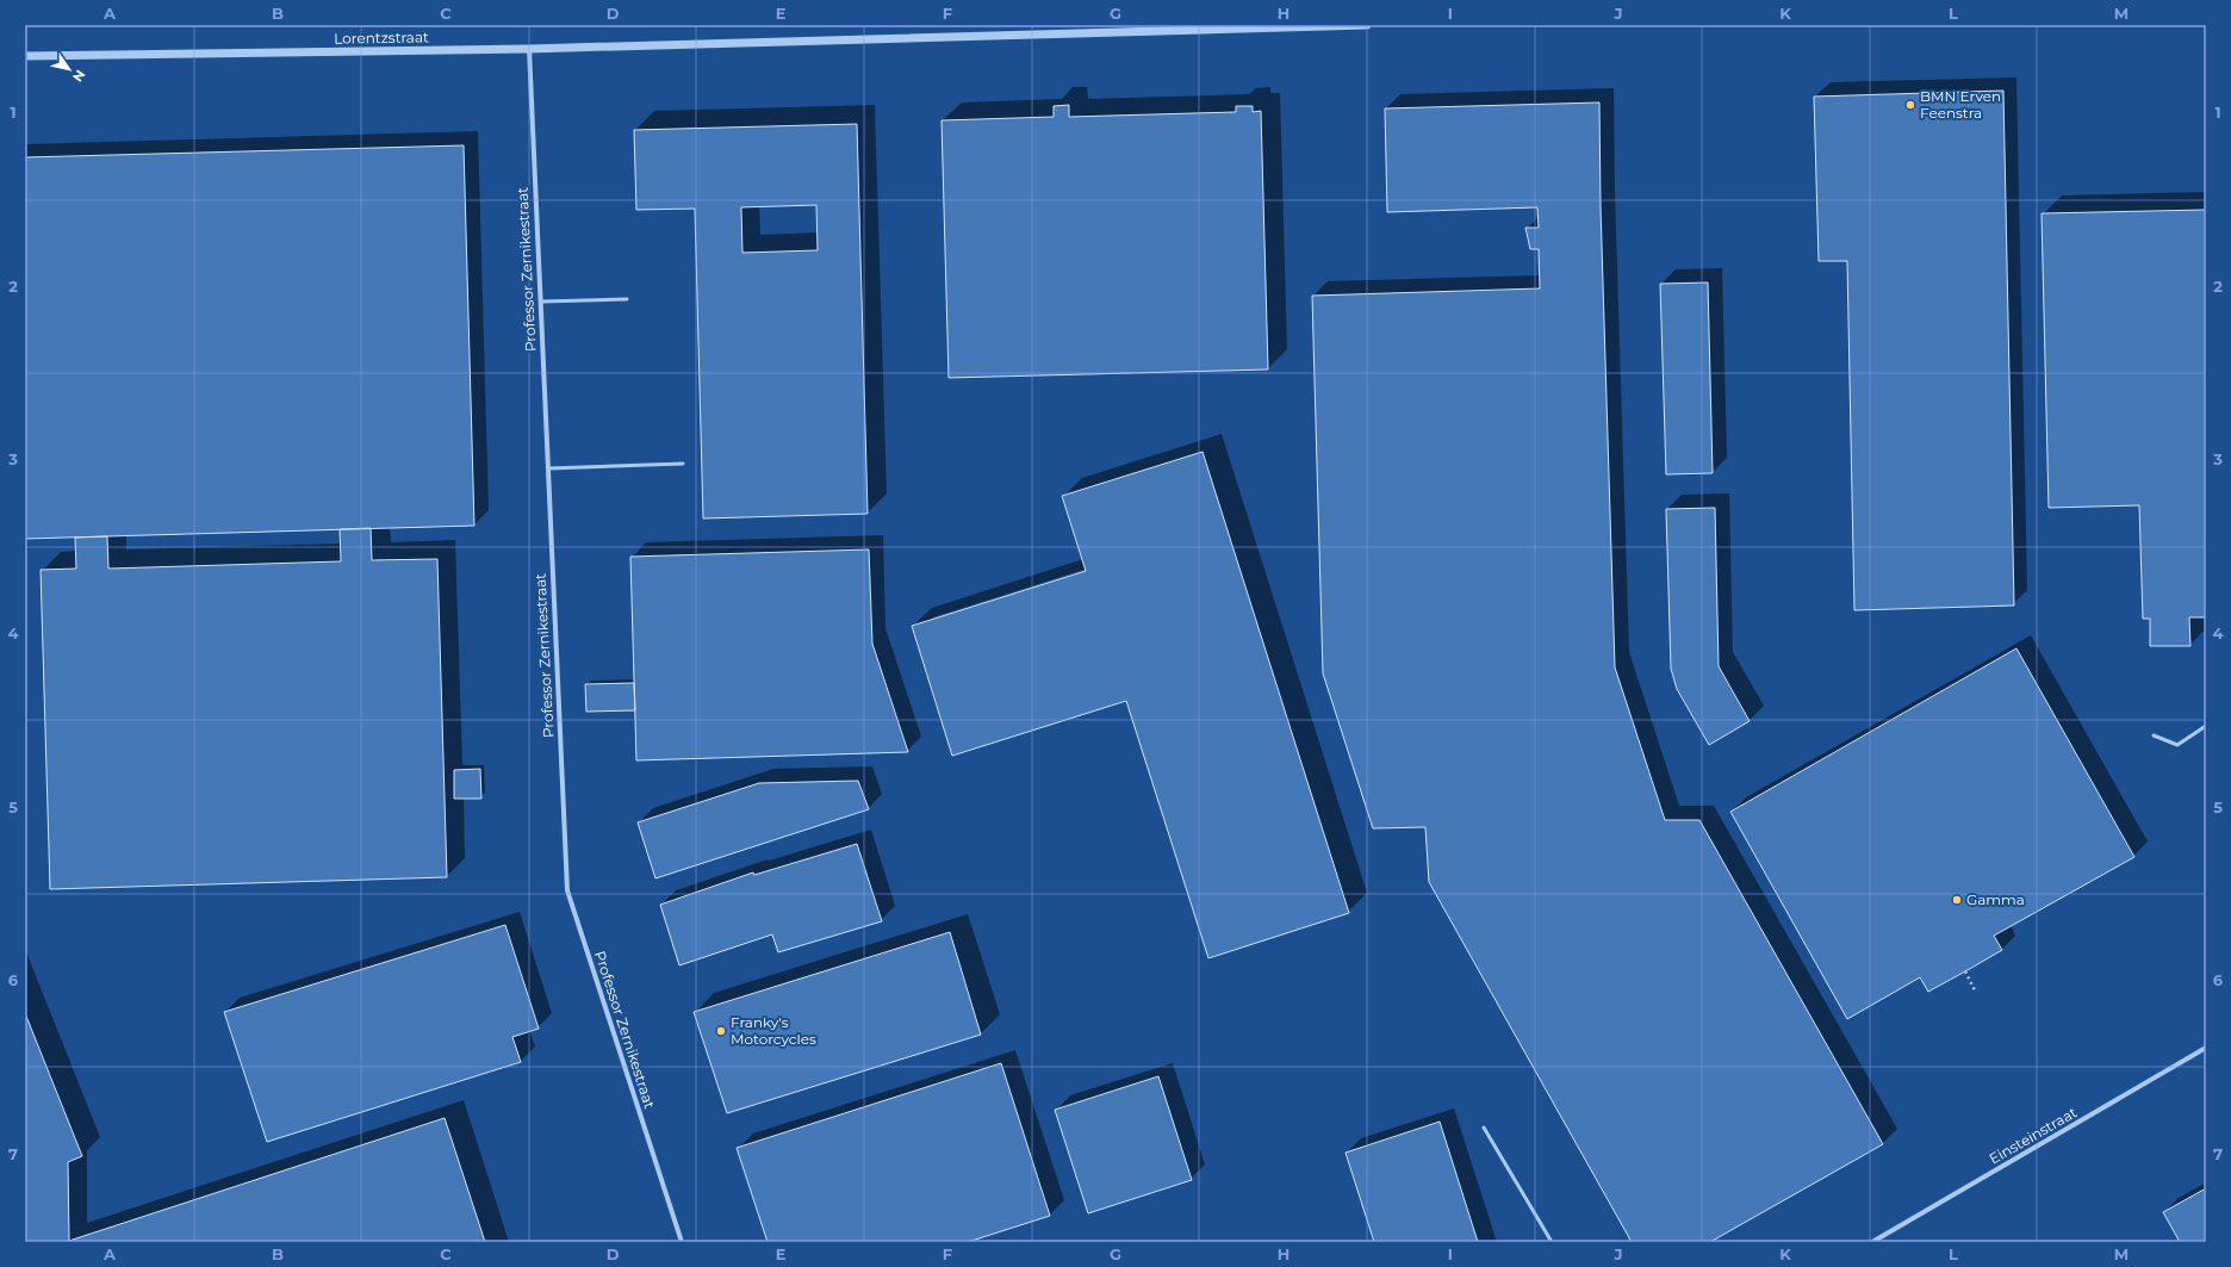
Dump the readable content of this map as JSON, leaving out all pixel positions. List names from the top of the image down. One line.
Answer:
{"streets":{"street":["Lorentzstraat","Professor Zernikestraat","Einsteinstraat"]},"crossings":[["Lorentzstraat","Professor Zernikestraat"]],"places":["BMN Erven Feenstra","Gamma","Franky's Motorcycles"],"north":"bottom right","grid":{"columns":["A","B","C","D","E","F","G","H","I","J","K","L","M"],"rows":["1","2","3","4","5","6","7"]}}
